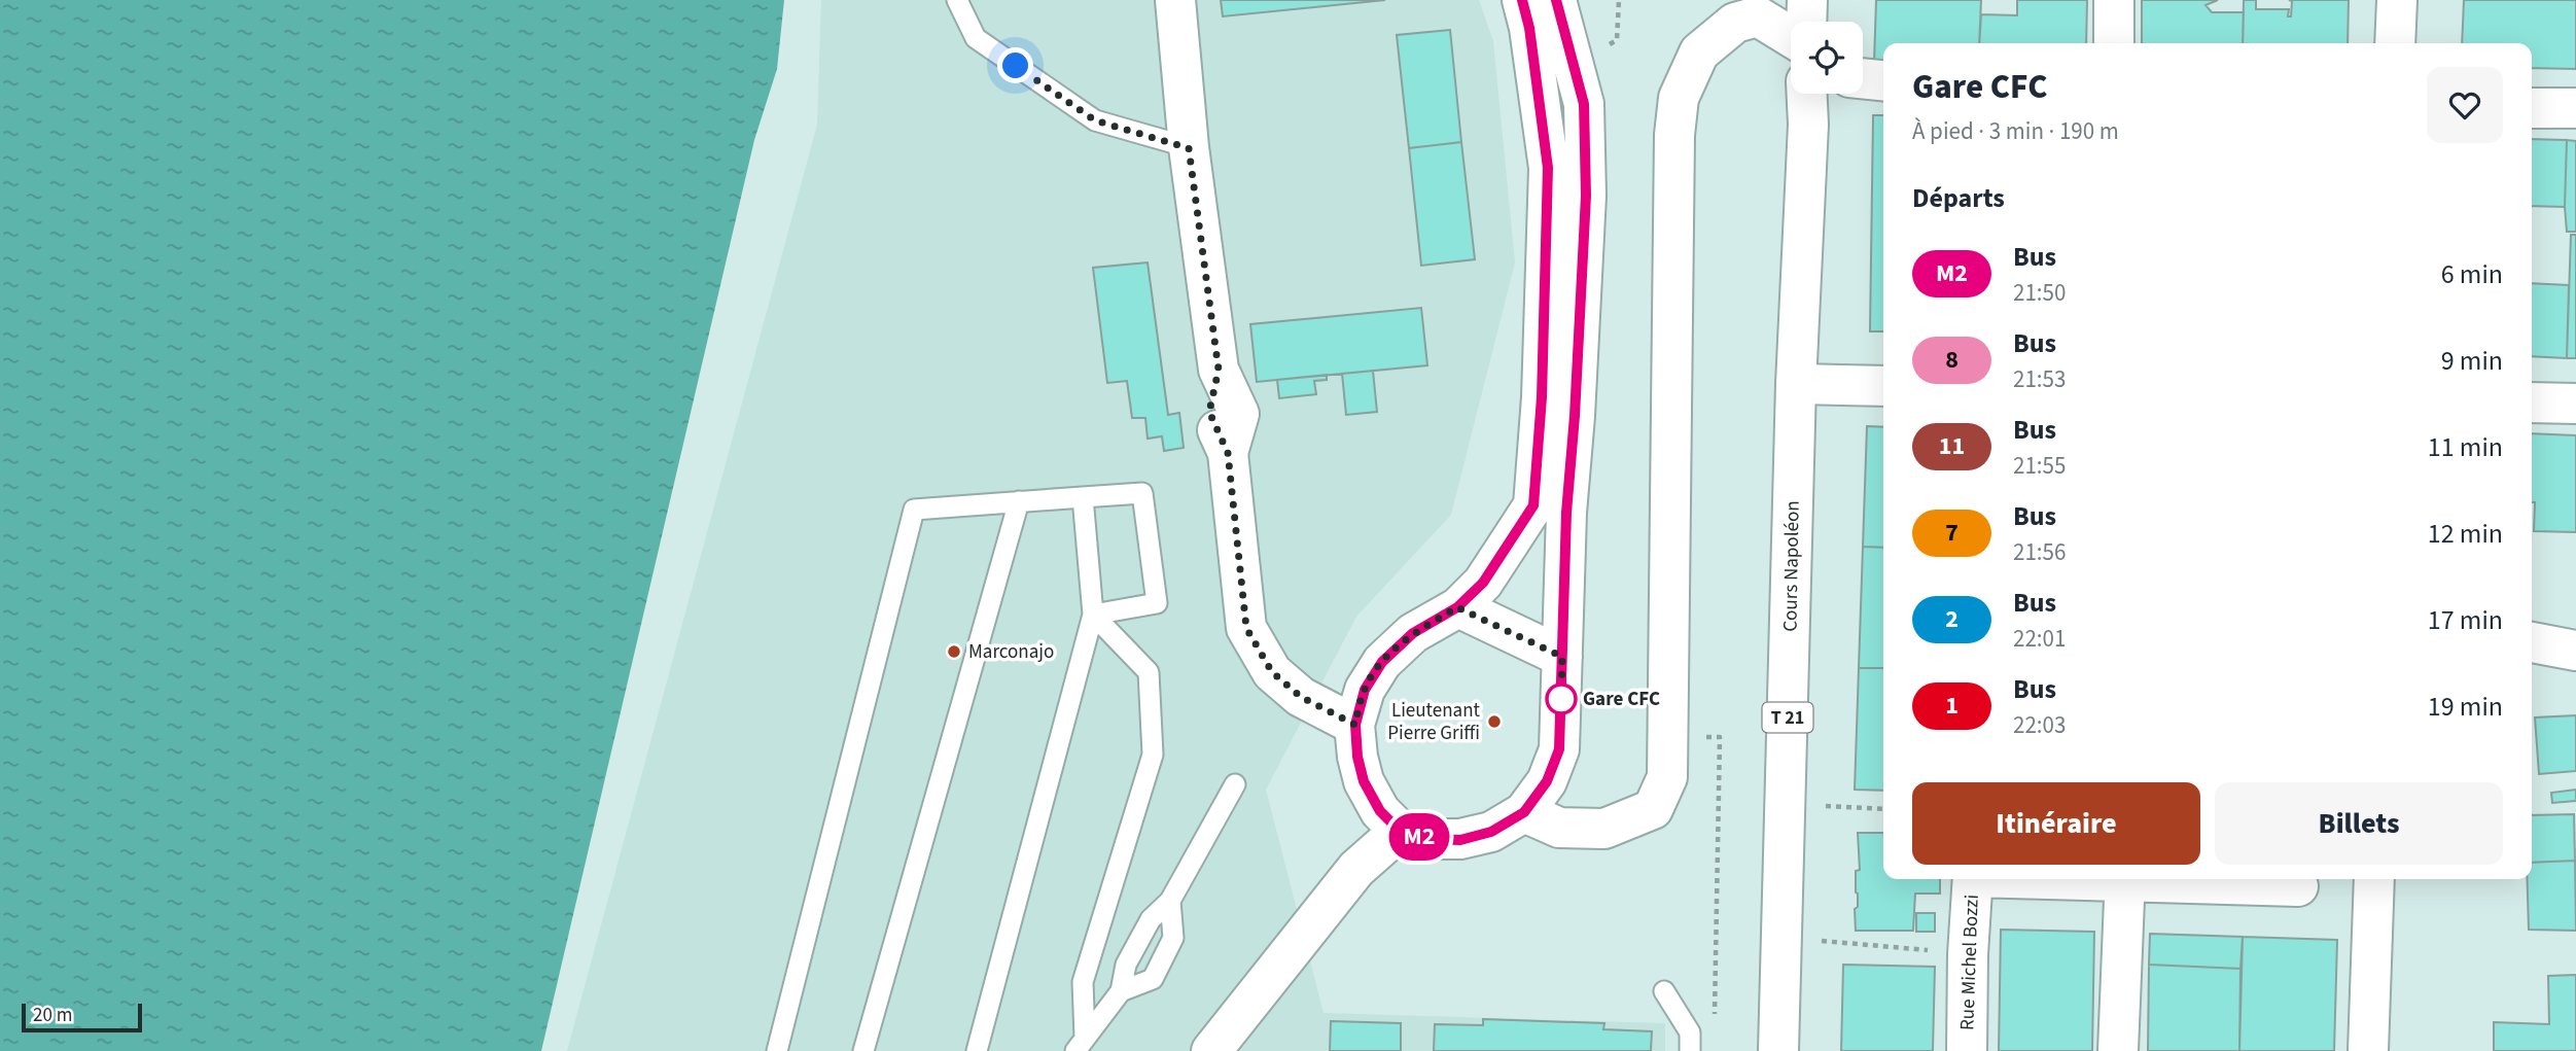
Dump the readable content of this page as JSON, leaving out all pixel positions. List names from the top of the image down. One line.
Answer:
{"streets":{"main road":["Cours Napoléon","T 21","Rue Michel Bozzi"]},"places":["Marconajo","Gare CFC","Lieutenant Pierre Griffi"],"lines":["bus line M2"],"scale_bar":"20 m","page":{"on_map":"M2","heading":[["Gare CFC","À pied · 3 min · 190 m"],"Départs"],"list":[{"mark":"M2","name":"Bus","note":"21:50","value":"6 min"},{"mark":"8","name":"Bus","note":"21:53","value":"9 min"},{"mark":"11","name":"Bus","note":"21:55","value":"11 min"},{"mark":"7","name":"Bus","note":"21:56","value":"12 min"},{"mark":"2","name":"Bus","note":"22:01","value":"17 min"},{"mark":"1","name":"Bus","note":"22:03","value":"19 min"}],"buttons":["Itinéraire","Billets"],"scale":"20 m"}}
